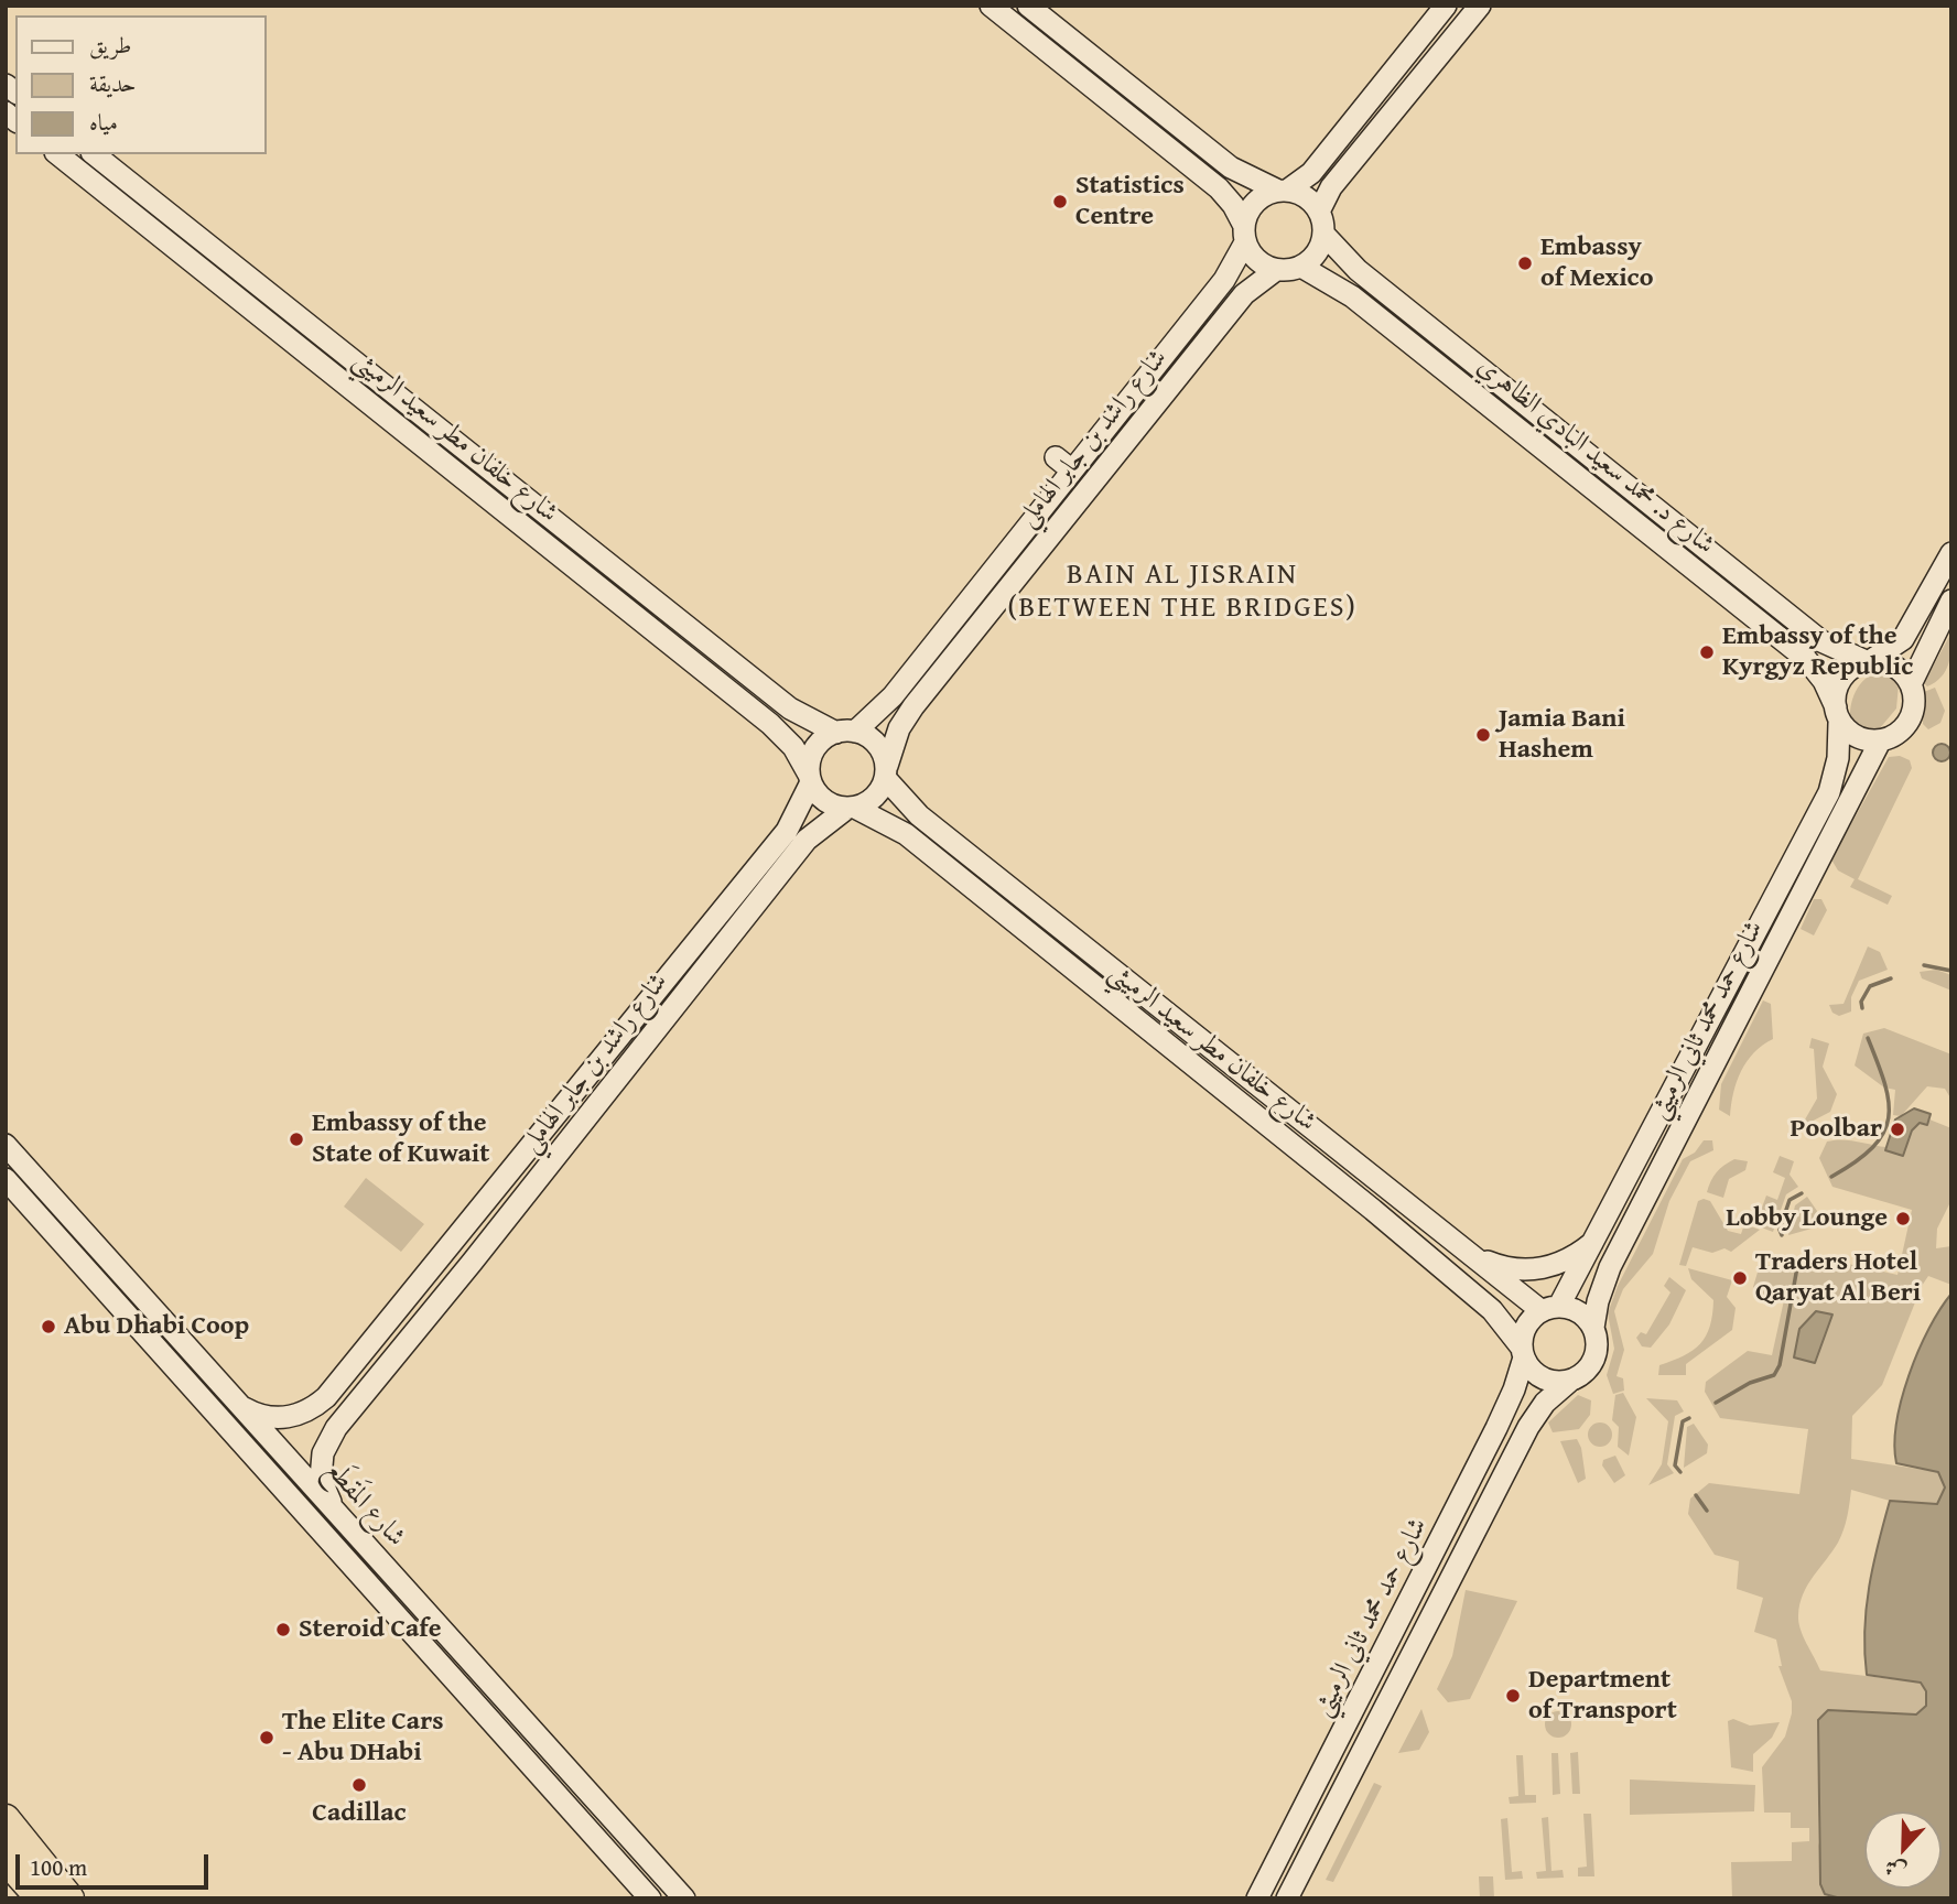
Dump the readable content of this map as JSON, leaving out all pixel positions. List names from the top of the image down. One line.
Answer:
{"streets":{"street":["شارع خلفان مطر سعيد الرميثي","شارع راشد بن جابر الهاملي","شارع د. محمد سعيد البادي الظاهري","شارع حمد محمد ثاني الرميثي","شارع المَقطَع"]},"crossings":[["شارع خلفان مطر سعيد الرميثي","شارع راشد بن جابر الهاملي"],["شارع خلفان مطر سعيد الرميثي","شارع حمد محمد ثاني الرميثي"],["شارع راشد بن جابر الهاملي","شارع د. محمد سعيد البادي الظاهري"],["شارع راشد بن جابر الهاملي","شارع المَقطَع"],["شارع د. محمد سعيد البادي الظاهري","شارع حمد محمد ثاني الرميثي"]],"districts":["BAIN AL JISRAIN (BETWEEN THE BRIDGES)"],"places":["Statistics Centre","Embassy of Mexico","Embassy of the Kyrgyz Republic","Jamia Bani Hashem","Poolbar","Embassy of the State of Kuwait","Lobby Lounge","Traders Hotel Qaryat Al Beri","Abu Dhabi Coop","Steroid Cafe","Department of Transport","The Elite Cars - Abu DHabi","Cadillac"],"legend":["طريق","حديقة","مياه"],"scale_bar":"100 m","north":"bottom"}
